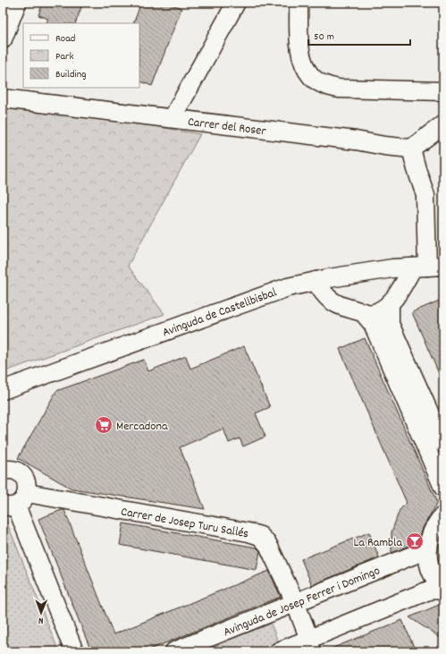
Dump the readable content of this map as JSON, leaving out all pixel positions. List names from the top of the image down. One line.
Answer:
{"streets":{"street":["Carrer del Roser","Avinguda de Castellbisbal","Carrer de Josep Turu Sallés","Avinguda de Josep Ferrer i Domingo"]},"crossings":[["Carrer de Josep Turu Sallés","Avinguda de Josep Ferrer i Domingo"]],"places":{"supermarket":["Mercadona"],"bar":["La Rambla"]},"legend":["Road","Park","Building"],"scale_bar":"50 m","north":"bottom"}
